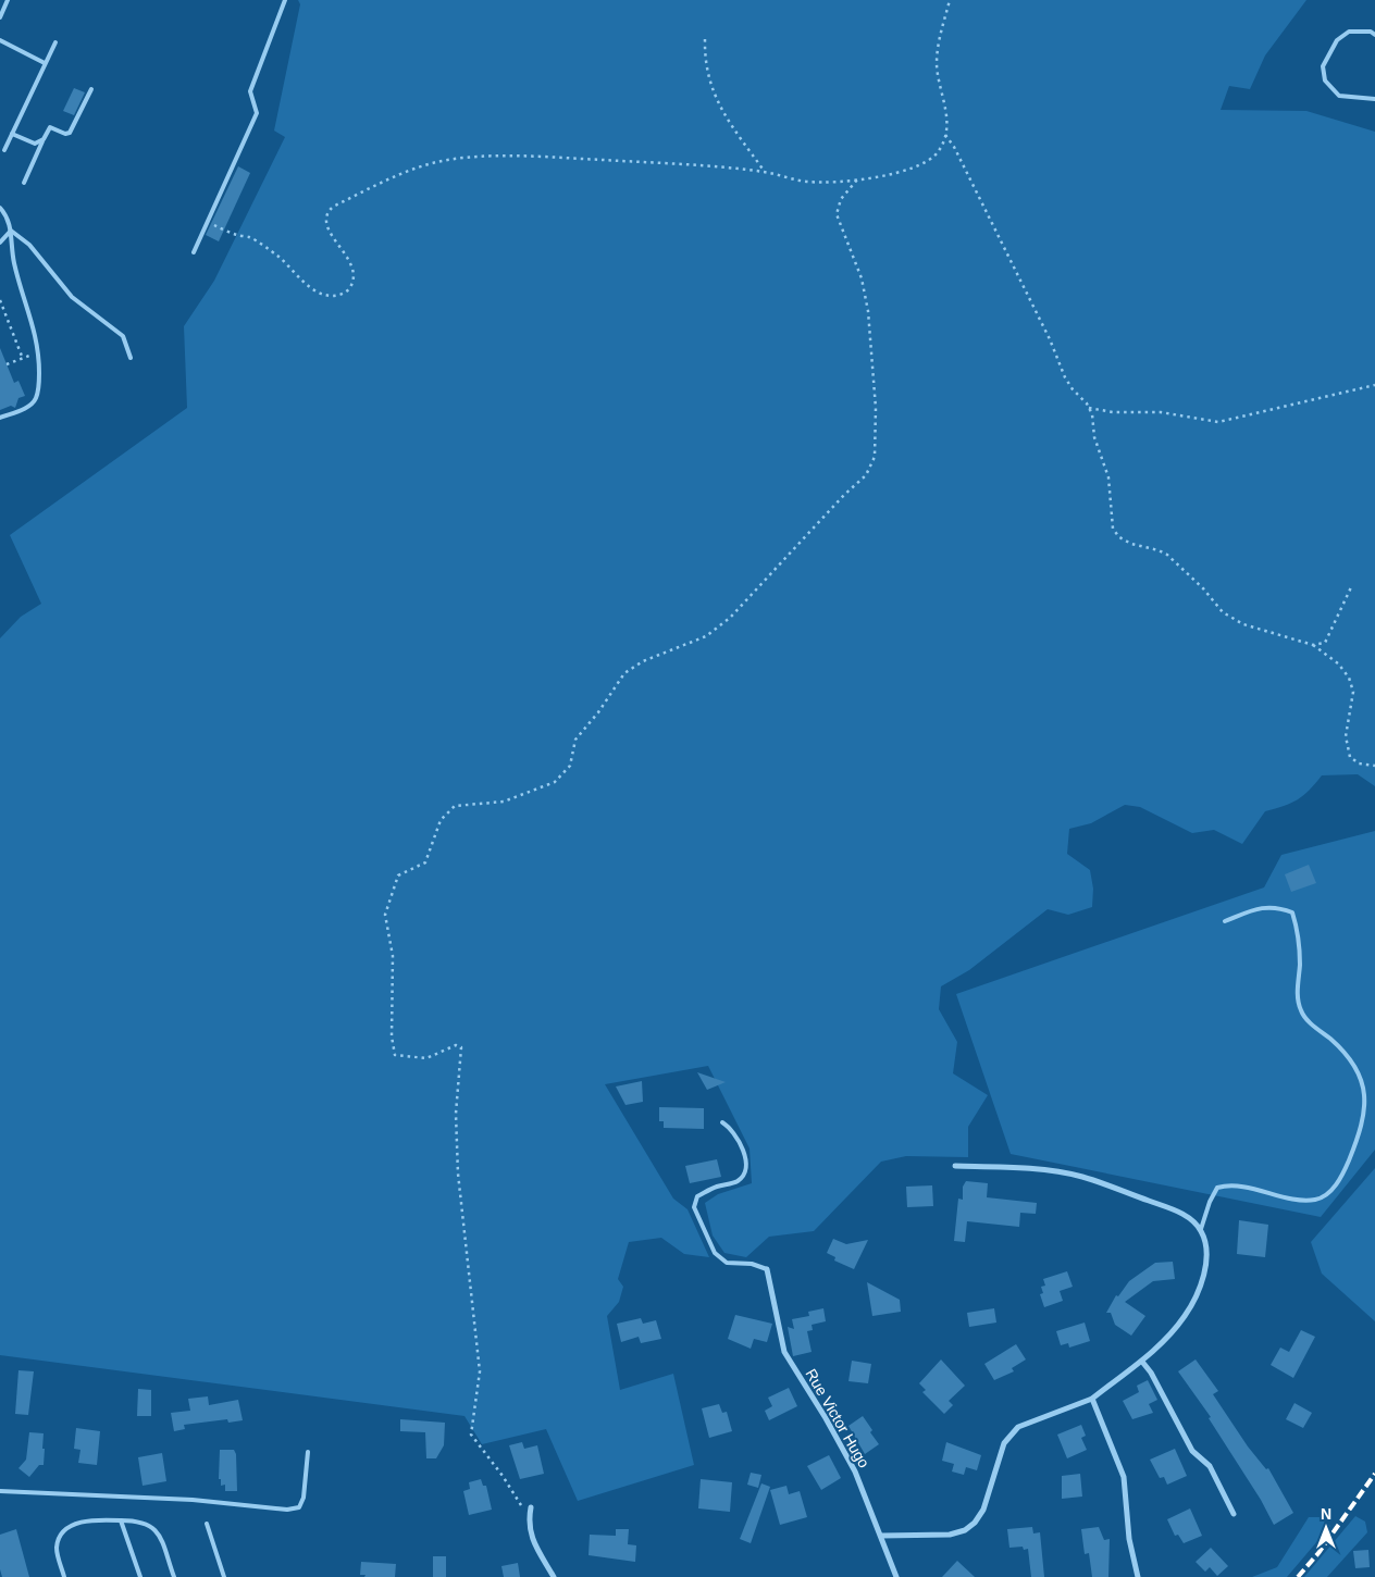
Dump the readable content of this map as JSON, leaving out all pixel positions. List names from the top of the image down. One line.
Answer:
{"streets":{"street":["Rue Victor Hugo"]},"north":"top"}
